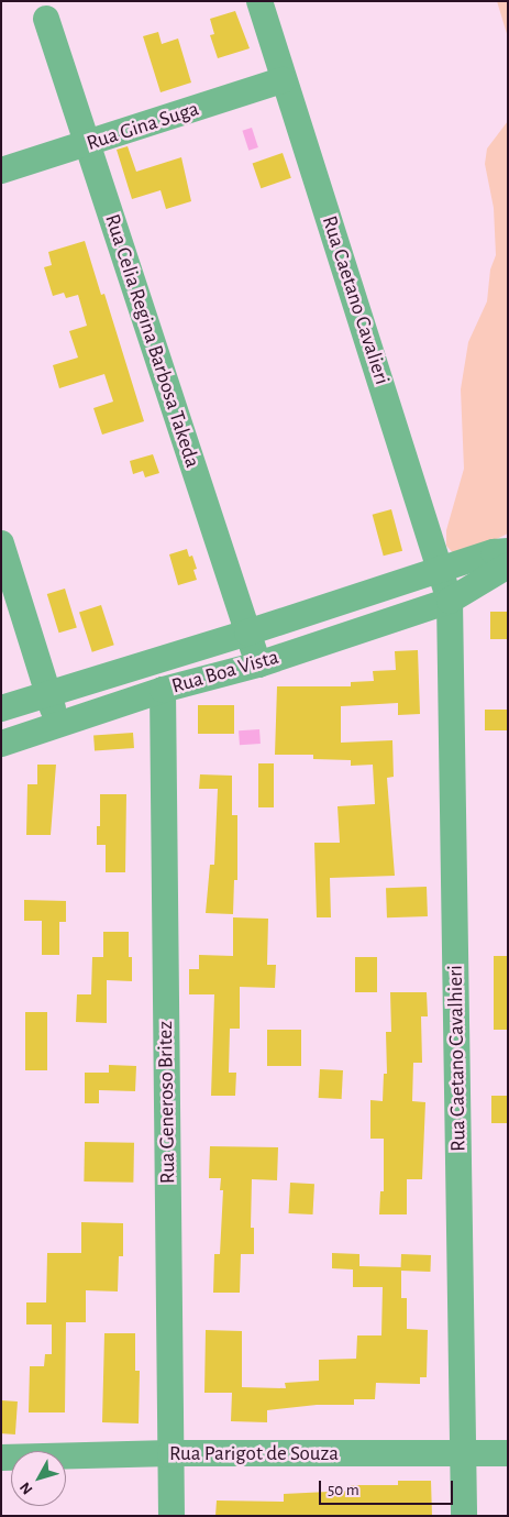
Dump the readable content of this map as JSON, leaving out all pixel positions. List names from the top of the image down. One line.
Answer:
{"streets":{"street":["Rua Gina Suga","Rua Caetano Cavalieri","Rua Celia Regina Barbosa Takeda","Rua Boa Vista","Rua Caetano Cavalhieri","Rua Generoso Britez","Rua Parigot de Souza"]},"crossings":[["Rua Gina Suga","Rua Caetano Cavalieri"],["Rua Gina Suga","Rua Celia Regina Barbosa Takeda"],["Rua Caetano Cavalieri","Rua Boa Vista"],["Rua Caetano Cavalieri","Rua Caetano Cavalhieri"],["Rua Celia Regina Barbosa Takeda","Rua Boa Vista"],["Rua Boa Vista","Rua Caetano Cavalhieri"],["Rua Boa Vista","Rua Generoso Britez"],["Rua Caetano Cavalhieri","Rua Parigot de Souza"],["Rua Generoso Britez","Rua Parigot de Souza"]],"scale_bar":"50 m","north":"bottom left"}
